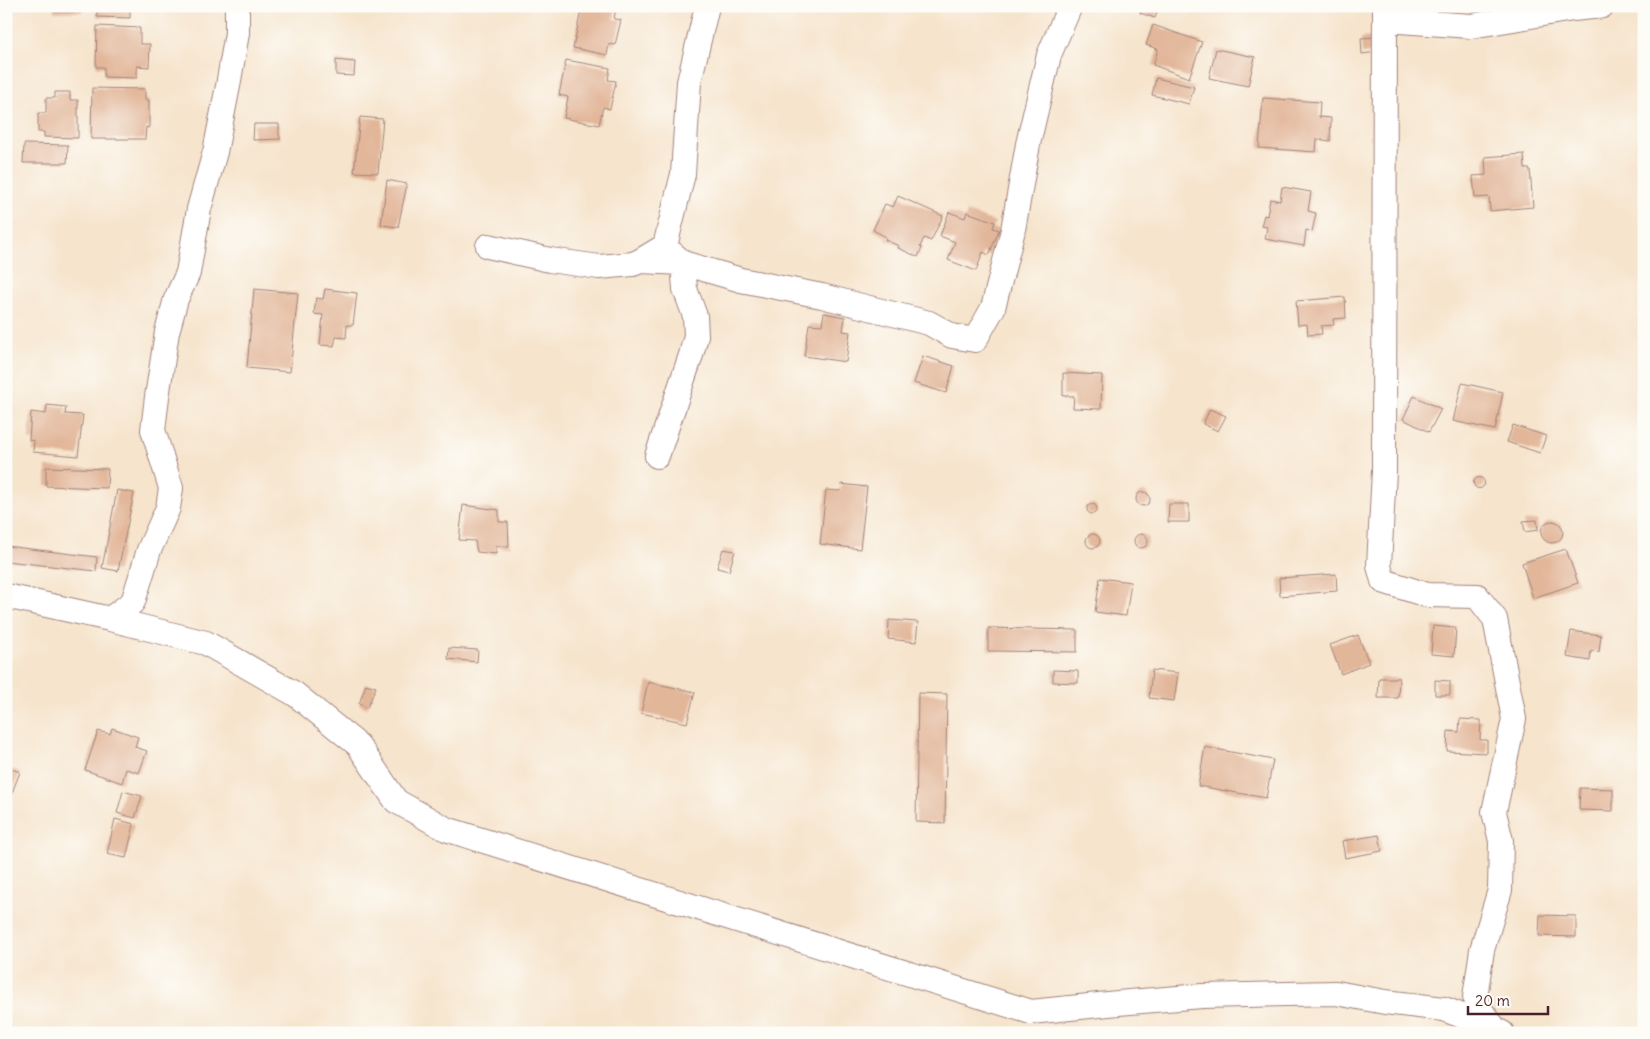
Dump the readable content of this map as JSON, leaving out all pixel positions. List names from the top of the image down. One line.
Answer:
{"scale_bar":"20 m"}
